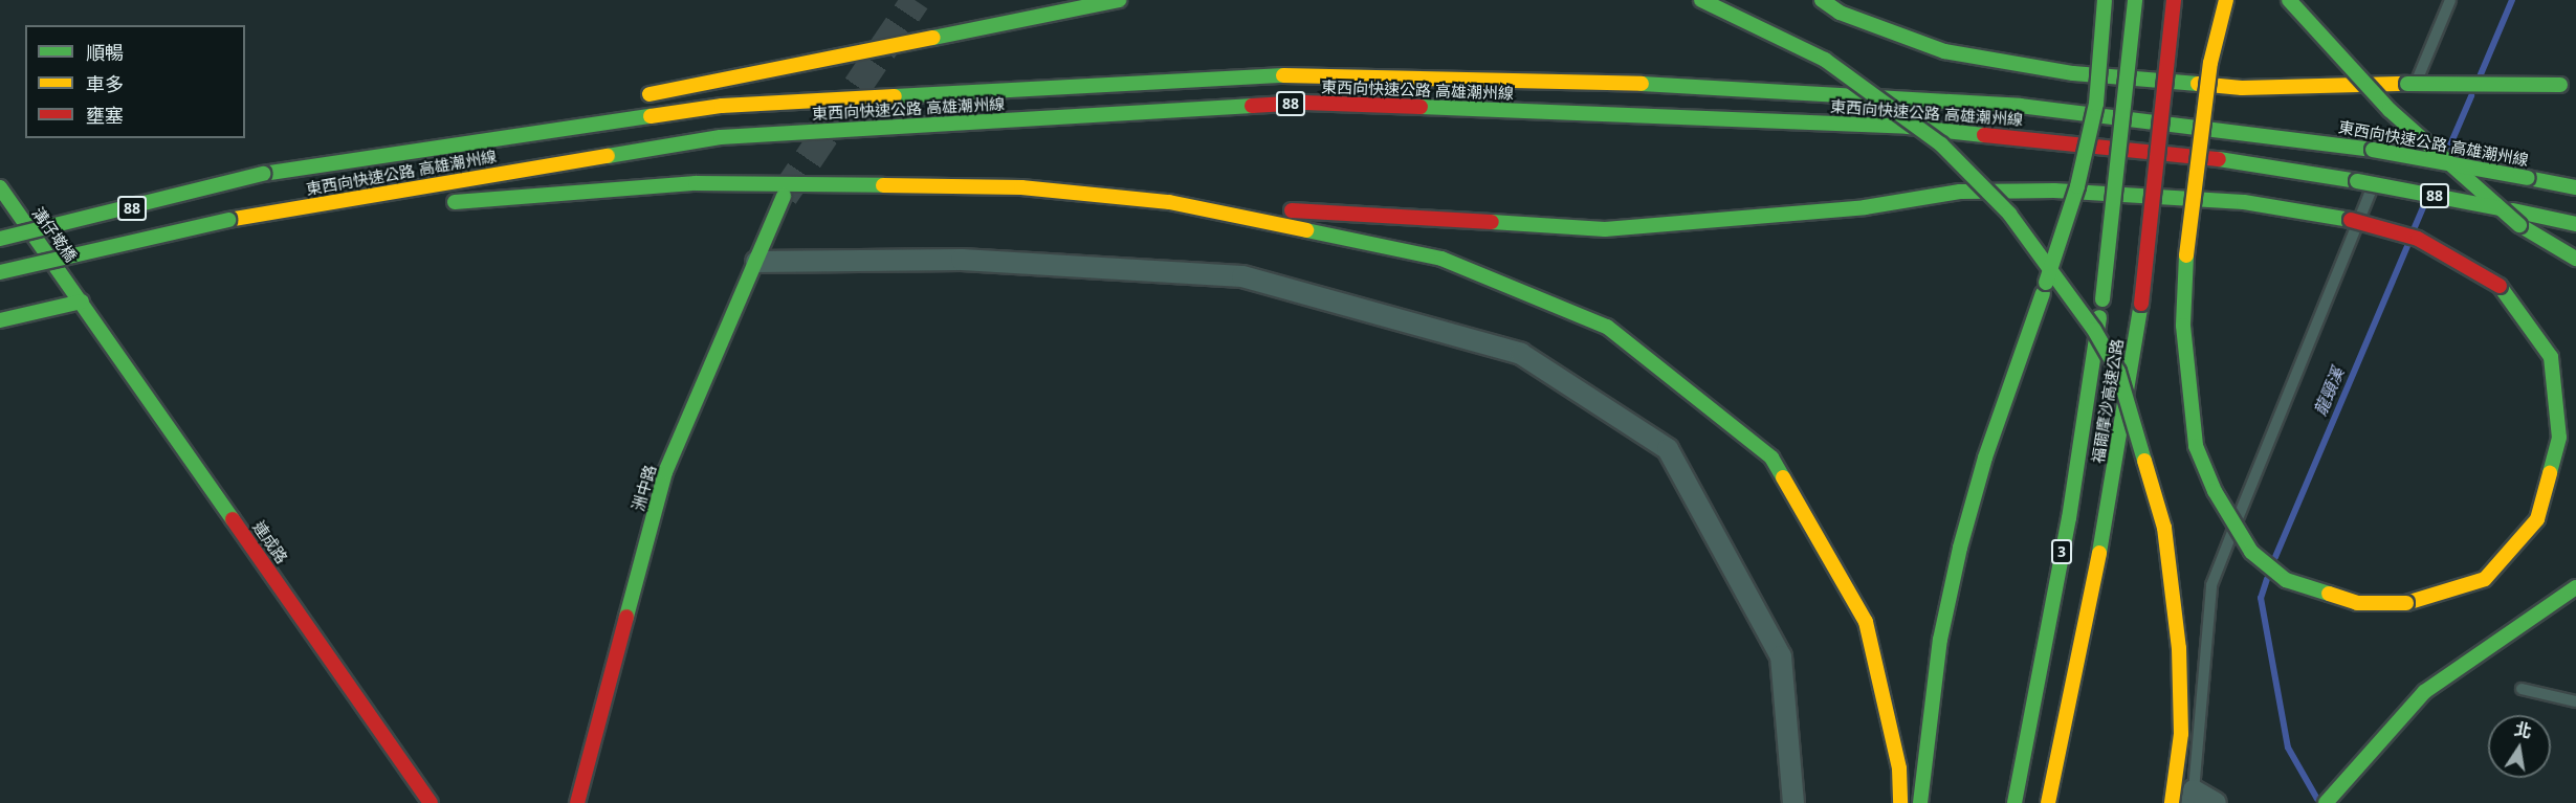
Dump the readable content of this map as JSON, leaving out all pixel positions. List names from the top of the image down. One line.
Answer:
{"streets":{"main road":["東西向快速公路 高雄潮州線","88","溝仔墘橋","福爾摩沙高速公路","洲中路","連成路","3"]},"crossings":[["溝仔墘橋","連成路"]],"water":["龍頸溪"],"legend":["順暢","車多","壅塞"],"north":"top"}
